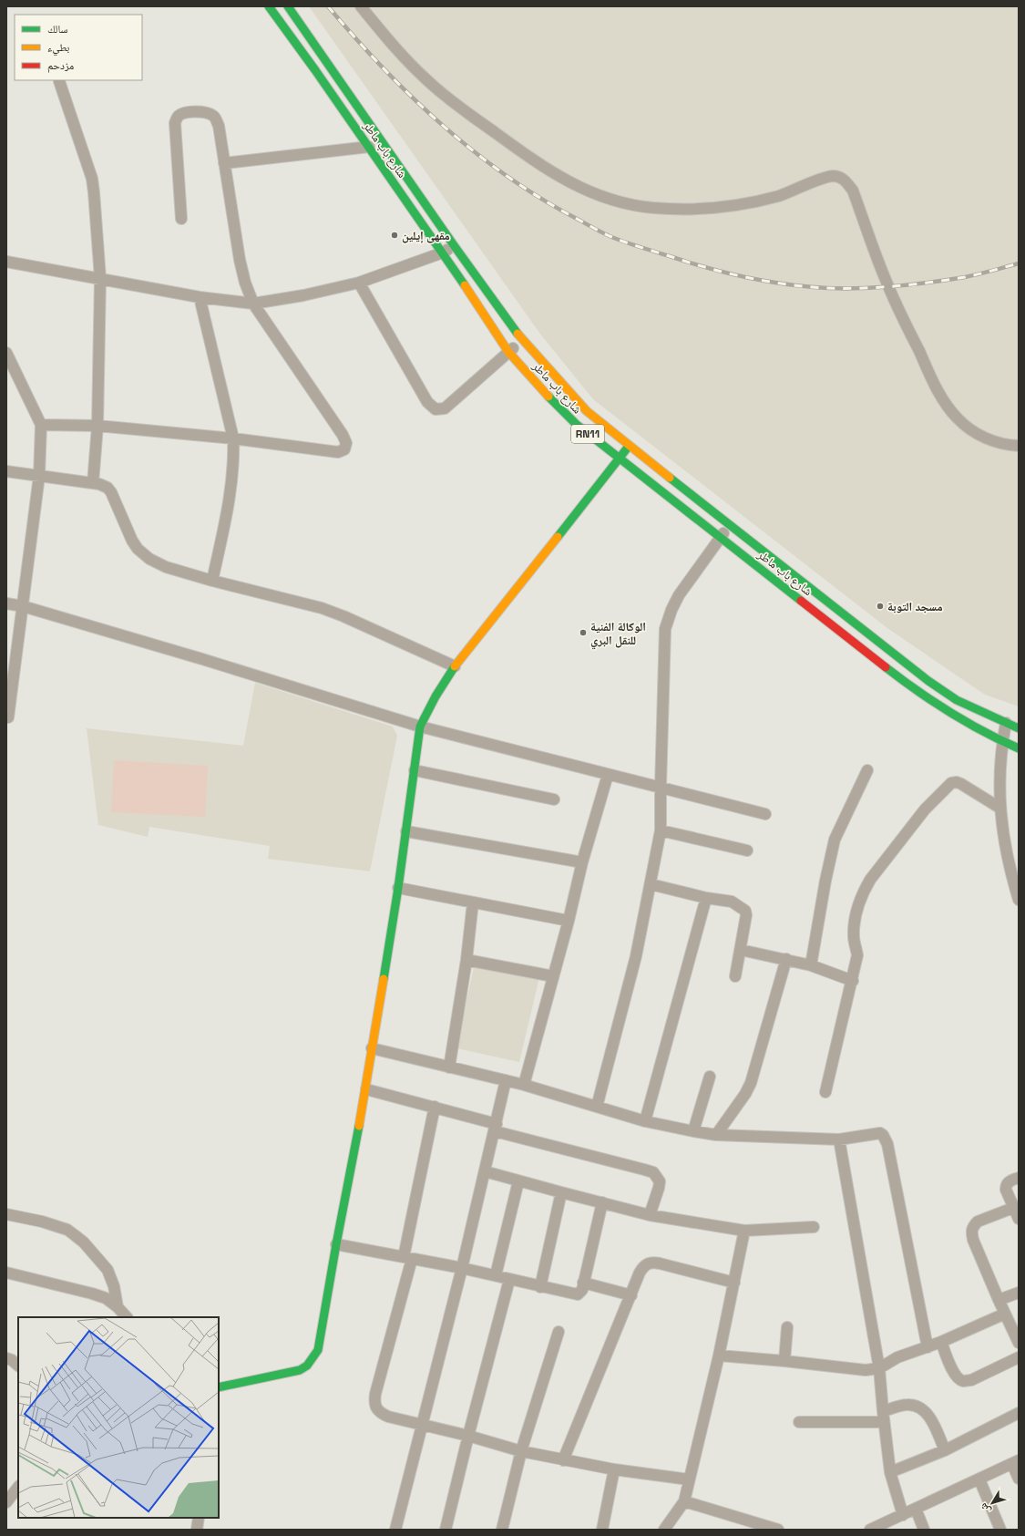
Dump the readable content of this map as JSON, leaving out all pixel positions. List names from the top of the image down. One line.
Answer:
{"streets":{"main road":["شارع باب ماطر","RN11"]},"places":["مقهى إيلين","مسجد التوبة","الوكالة الفنية للنقل البري"],"legend":["سالك","بطيء","مزدحم"],"north":"bottom left"}
